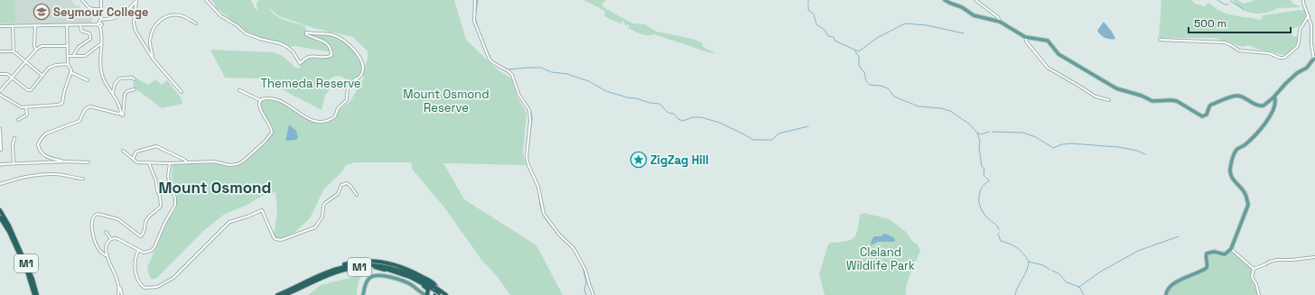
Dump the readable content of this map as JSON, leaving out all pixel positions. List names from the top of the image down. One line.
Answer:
{"streets":{"highway":["M1"]},"districts":["Mount Osmond"],"parks":["Themeda Reserve","Mount Osmond Reserve","Cleland Wildlife Park"],"places":{"school or university":["Seymour College"],"place":["ZigZag Hill"]},"scale_bar":"500 m"}
